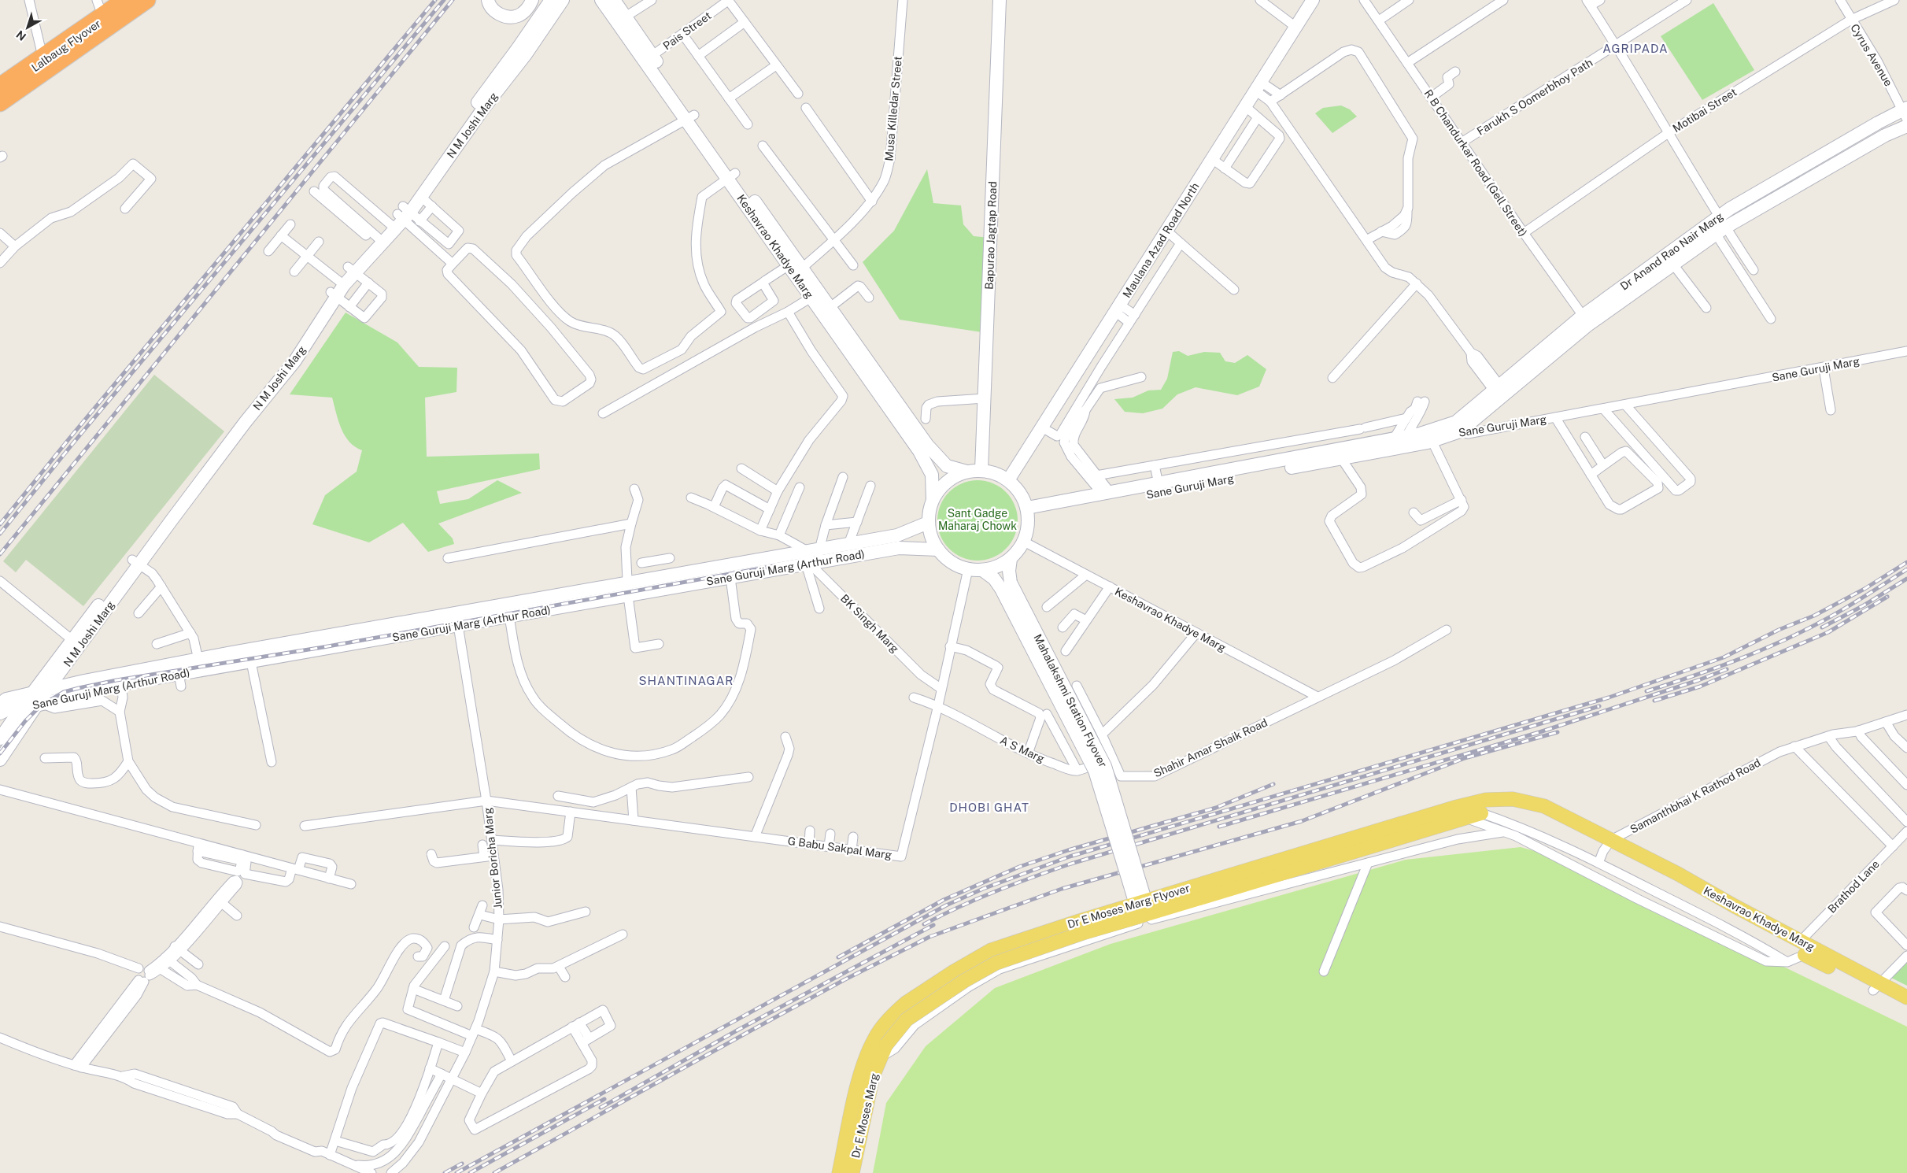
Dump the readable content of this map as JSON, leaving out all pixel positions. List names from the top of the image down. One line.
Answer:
{"streets":{"highway":["Lalbaug Flyover"],"main road":["N M Joshi Marg","Bapurao Jagtap Road","Maulana Azad Road North","Keshavrao Khadye Marg","Dr Anand Rao Nair Marg","Sane Guruji Marg","Sane Guruji Marg (Arthur Road)","Mahalakshmi Station Flyover","Dr E Moses Marg Flyover","Dr E Moses Marg"],"street":["Pais Street","Cyrus Avenue","Farukh S Oomerbhoy Path","Musa Killedar Street","Motibai Street","R B Chandurkar Road (Gell Street)","BK Singh Marg","Shahir Amar Shaik Road","A S Marg","Samanthbhai K Rathod Road","G Babu Sakpal Marg","Junior Boricha Marg","Brathod Lane"]},"crossings":[["Pais Street","Keshavrao Khadye Marg"],["Cyrus Avenue","Motibai Street"],["Cyrus Avenue","Dr Anand Rao Nair Marg"],["Farukh S Oomerbhoy Path","R B Chandurkar Road (Gell Street)"],["Musa Killedar Street","Keshavrao Khadye Marg"],["Motibai Street","R B Chandurkar Road (Gell Street)"],["N M Joshi Marg","Sane Guruji Marg (Arthur Road)"],["R B Chandurkar Road (Gell Street)","Dr Anand Rao Nair Marg"],["Bapurao Jagtap Road","Maulana Azad Road North"],["Bapurao Jagtap Road","Keshavrao Khadye Marg"],["Bapurao Jagtap Road","Sane Guruji Marg"],["Bapurao Jagtap Road","Sane Guruji Marg (Arthur Road)"],["Bapurao Jagtap Road","Mahalakshmi Station Flyover"],["Bapurao Jagtap Road","G Babu Sakpal Marg"],["Maulana Azad Road North","Keshavrao Khadye Marg"],["Maulana Azad Road North","Sane Guruji Marg"],["Maulana Azad Road North","Sane Guruji Marg (Arthur Road)"],["Maulana Azad Road North","Mahalakshmi Station Flyover"],["Maulana Azad Road North","G Babu Sakpal Marg"],["Keshavrao Khadye Marg","Sane Guruji Marg"],["Keshavrao Khadye Marg","Sane Guruji Marg (Arthur Road)"],["Keshavrao Khadye Marg","Mahalakshmi Station Flyover"],["Keshavrao Khadye Marg","Shahir Amar Shaik Road"],["Keshavrao Khadye Marg","Samanthbhai K Rathod Road"],["Keshavrao Khadye Marg","G Babu Sakpal Marg"],["Keshavrao Khadye Marg","Brathod Lane"],["Keshavrao Khadye Marg","Dr E Moses Marg Flyover"],["Dr Anand Rao Nair Marg","Sane Guruji Marg"],["Sane Guruji Marg","Sane Guruji Marg (Arthur Road)"],["Sane Guruji Marg","Mahalakshmi Station Flyover"],["Sane Guruji Marg","G Babu Sakpal Marg"],["Sane Guruji Marg (Arthur Road)","BK Singh Marg"],["Sane Guruji Marg (Arthur Road)","Mahalakshmi Station Flyover"],["Sane Guruji Marg (Arthur Road)","G Babu Sakpal Marg"],["Sane Guruji Marg (Arthur Road)","Junior Boricha Marg"],["BK Singh Marg","G Babu Sakpal Marg"],["Mahalakshmi Station Flyover","G Babu Sakpal Marg"],["Mahalakshmi Station Flyover","Dr E Moses Marg Flyover"],["A S Marg","G Babu Sakpal Marg"],["Samanthbhai K Rathod Road","Dr E Moses Marg Flyover"],["G Babu Sakpal Marg","Junior Boricha Marg"],["Dr E Moses Marg Flyover","Dr E Moses Marg"]],"districts":["AGRIPADA","SHANTINAGAR","DHOBI GHAT"],"parks":["Sant Gadge Maharaj Chowk"],"north":"bottom left"}
